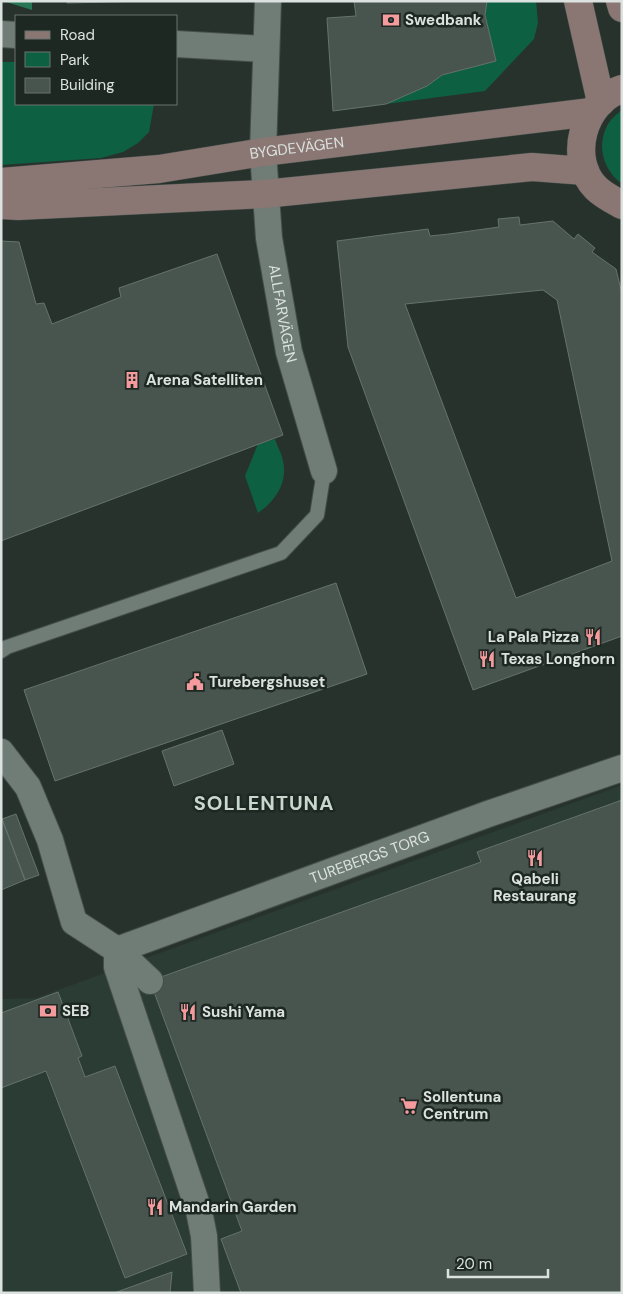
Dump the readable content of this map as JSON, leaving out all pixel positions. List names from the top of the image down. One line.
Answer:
{"streets":{"street":["BYGDEVÄGEN","ALLFARVÄGEN","TUREBERGS TORG"]},"crossings":[["BYGDEVÄGEN","ALLFARVÄGEN"]],"districts":["SOLLENTUNA"],"places":{"bank":["Swedbank","SEB"],"building":["Arena Satelliten"],"restaurant":["La Pala Pizza","Texas Longhorn","Qabeli Restaurang","Sushi Yama","Mandarin Garden"],"public building":["Turebergshuset"],"supermarket":["Sollentuna Centrum"]},"legend":["Road","Park","Building"],"scale_bar":"20 m"}
